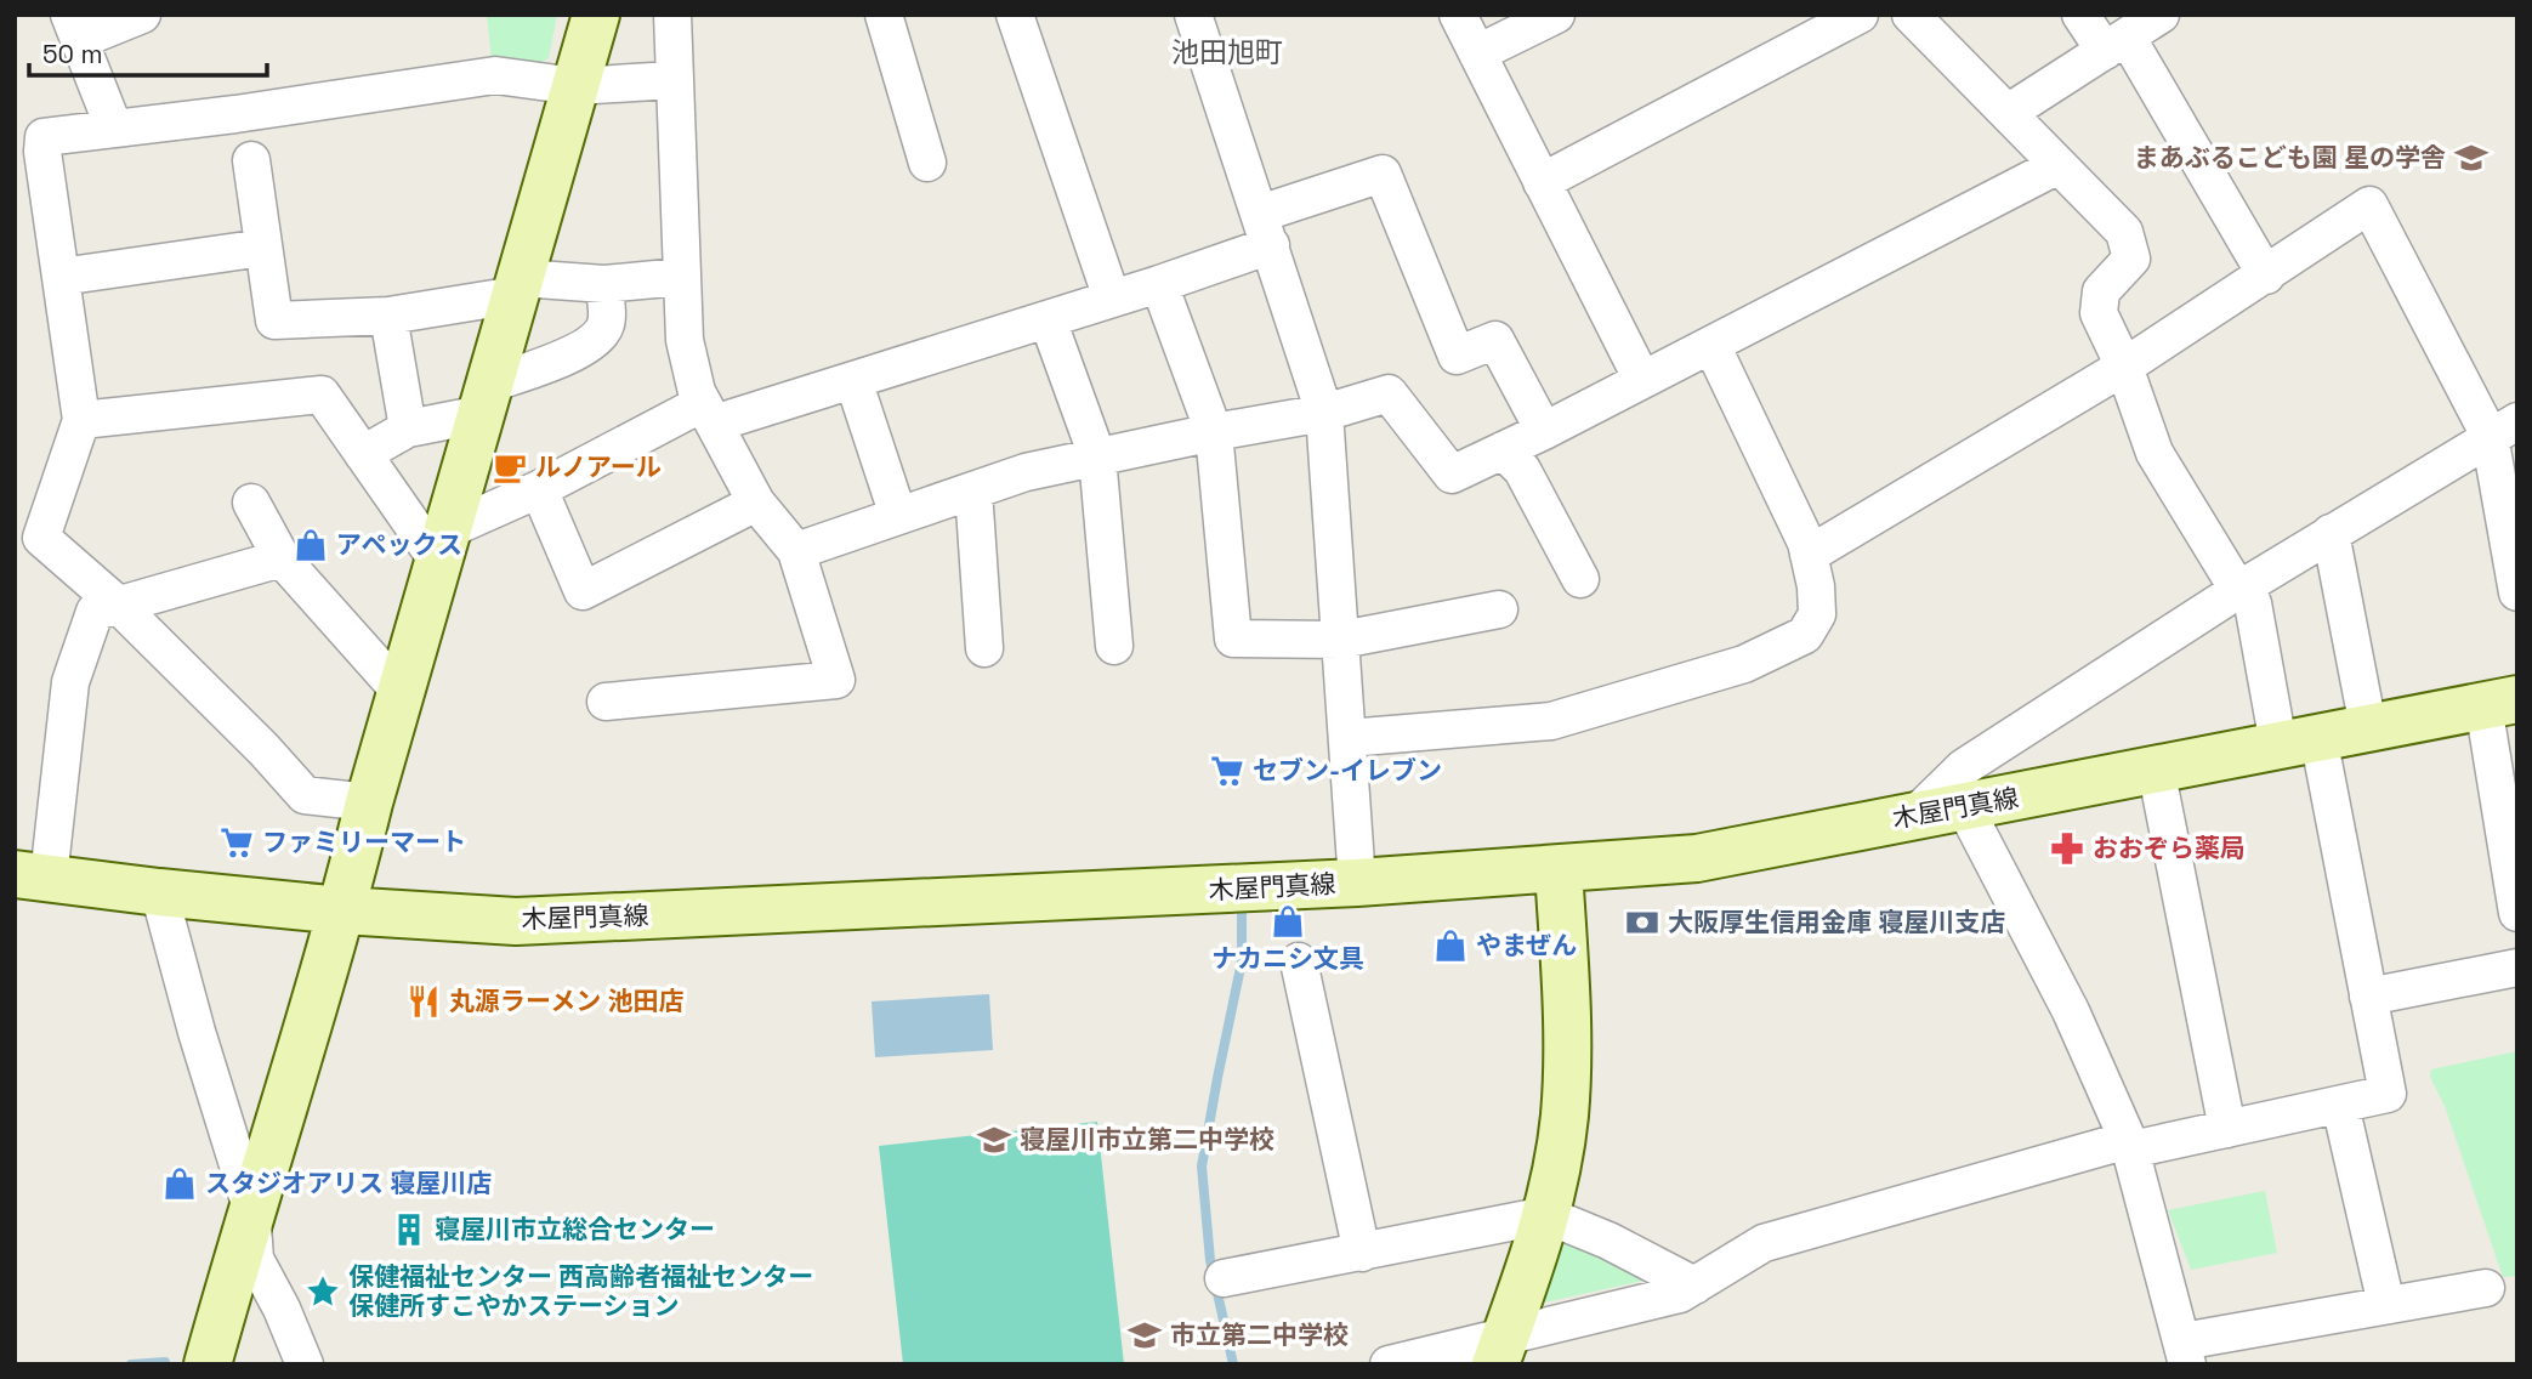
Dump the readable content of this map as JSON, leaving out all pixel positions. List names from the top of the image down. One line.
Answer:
{"streets":{"main road":["木屋門真線"]},"districts":["池田旭町"],"places":{"school or university":["まあぶるこども園 星の学舎","寝屋川市立第二中学校","市立第二中学校"],"cafe":["ルノアール"],"shop":["アペックス","ナカニシ文具","やまぜん","スタジオアリス 寝屋川店"],"supermarket":["セブン-イレブン","ファミリーマート"],"pharmacy":["おおぞら薬局"],"bank":["大阪厚生信用金庫 寝屋川支店"],"restaurant":["丸源ラーメン 池田店"],"building":["寝屋川市立総合センター"],"place":["保健福祉センター 西高齢者福祉センター 保健所すこやかステーション"]},"scale_bar":"50 m"}
